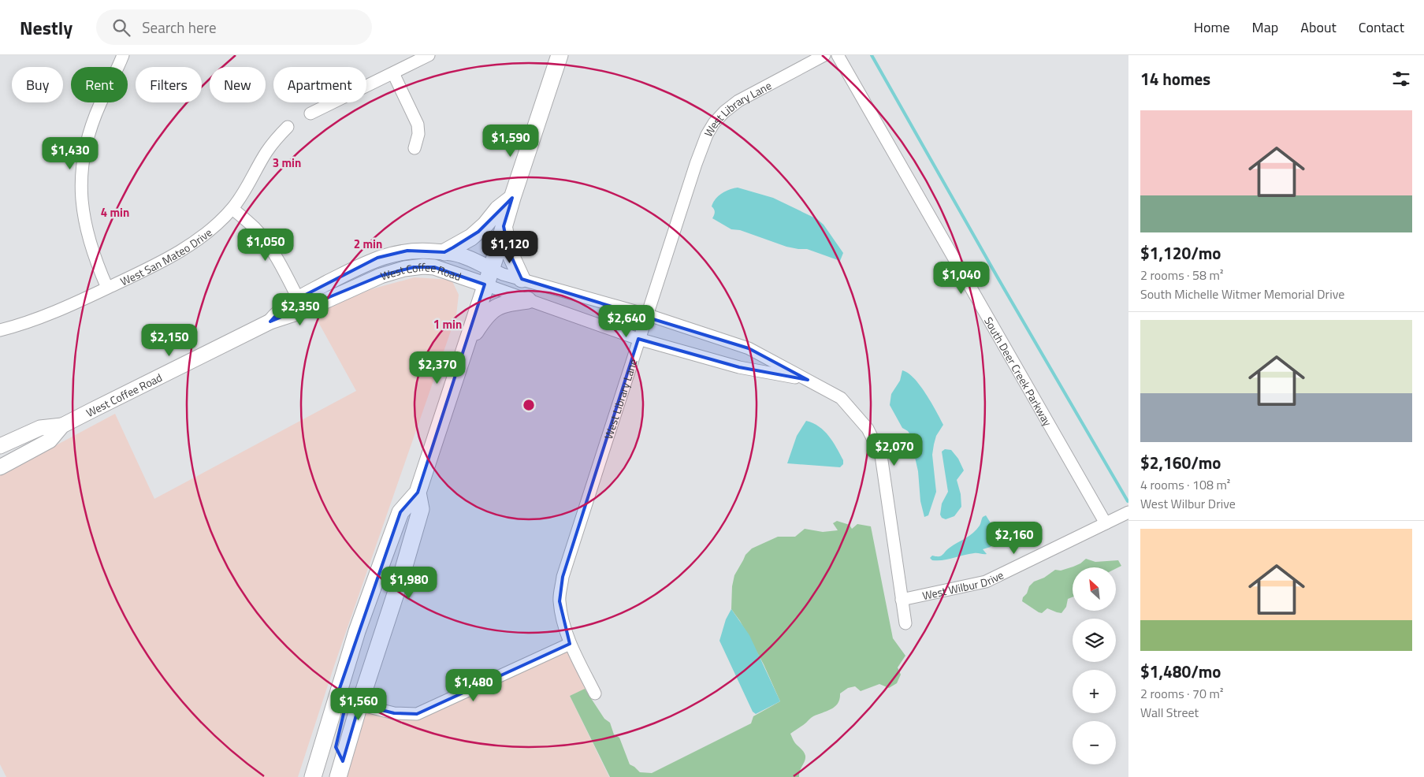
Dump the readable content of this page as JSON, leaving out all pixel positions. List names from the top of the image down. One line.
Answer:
{"streets":{"street":["West Library Lane","West San Mateo Drive","West Coffee Road","South Deer Creek Parkway","West Wilbur Drive"]},"crossings":[["South Deer Creek Parkway","West Wilbur Drive"]],"north":"top left","page":{"header":"Nestly","search":"Search here","nav":["Home","Map","About","Contact"],"heading":"14 homes","chip":["Buy","Rent","Filters","New","Apartment"],"list":[{"name":"$1,120/mo","note":"2 rooms · 58 m² · South Michelle Witmer Memorial Drive"},{"name":"$2,160/mo","note":"4 rooms · 108 m² · West Wilbur Drive"},{"name":"$1,480/mo","note":"2 rooms · 70 m² · Wall Street"}],"price":["$1,590","$1,430","$1,050","$1,120","$1,040","$2,350","$2,640","$2,150","$2,370","$2,070","$2,160","$1,980","$1,480","$1,560"],"map_buttons":["+","−"]},"rings":["3 min","4 min","2 min","1 min"]}
